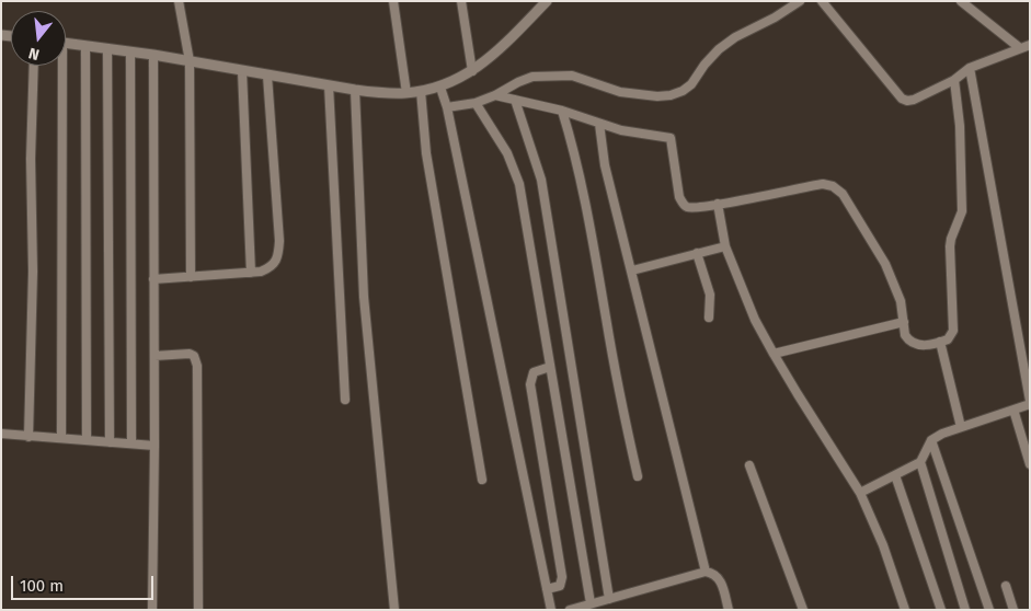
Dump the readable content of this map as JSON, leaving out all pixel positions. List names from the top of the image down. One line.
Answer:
{"scale_bar":"100 m","north":"bottom"}
